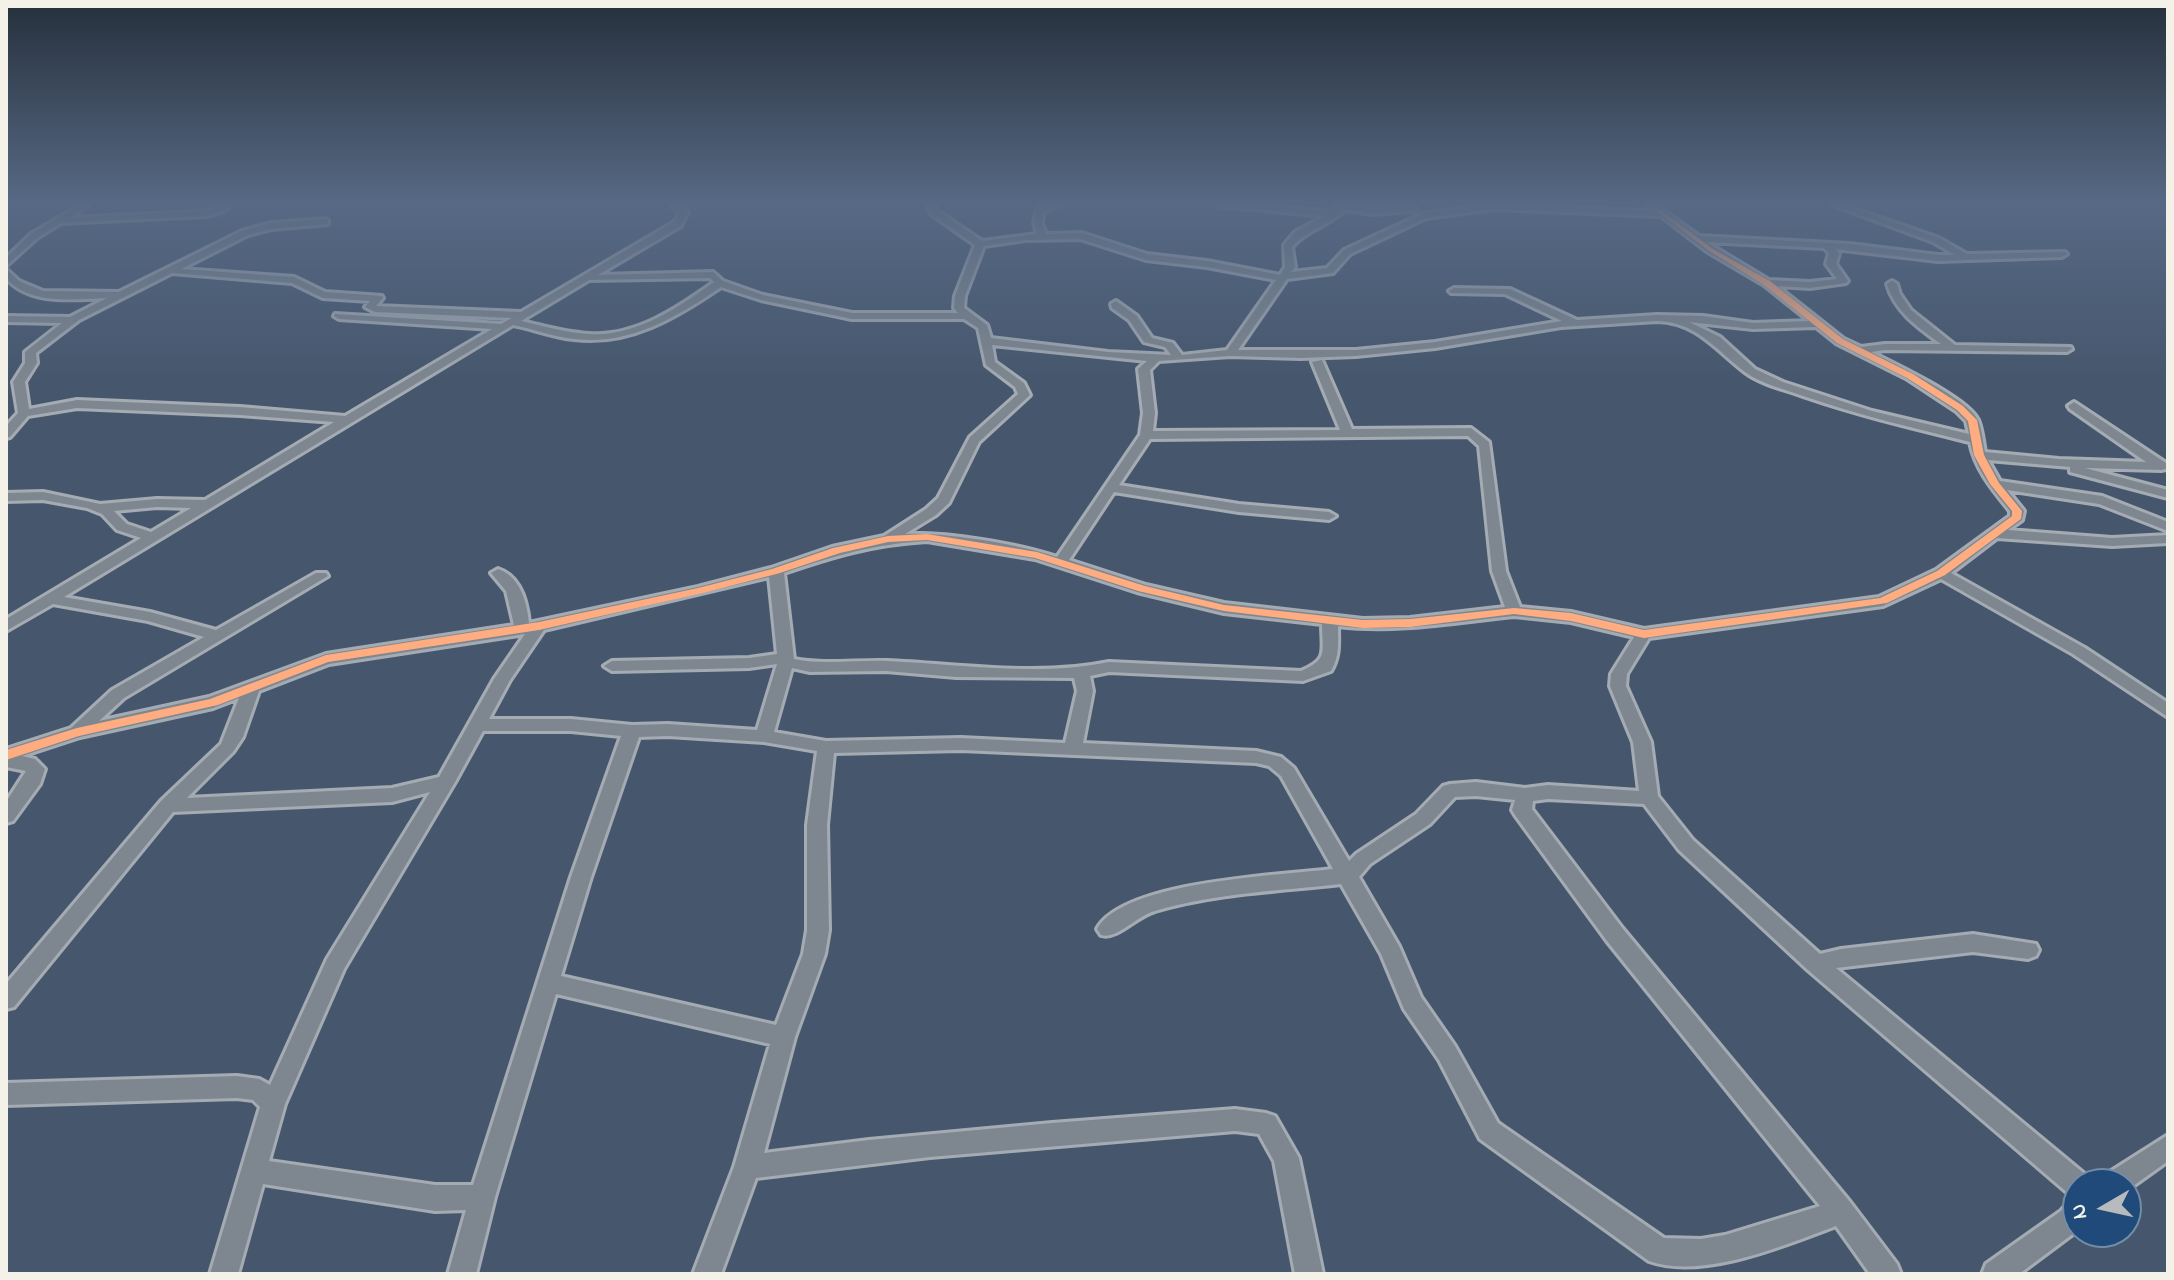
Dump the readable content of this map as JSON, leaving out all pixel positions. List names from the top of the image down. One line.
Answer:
{"north":"left"}
